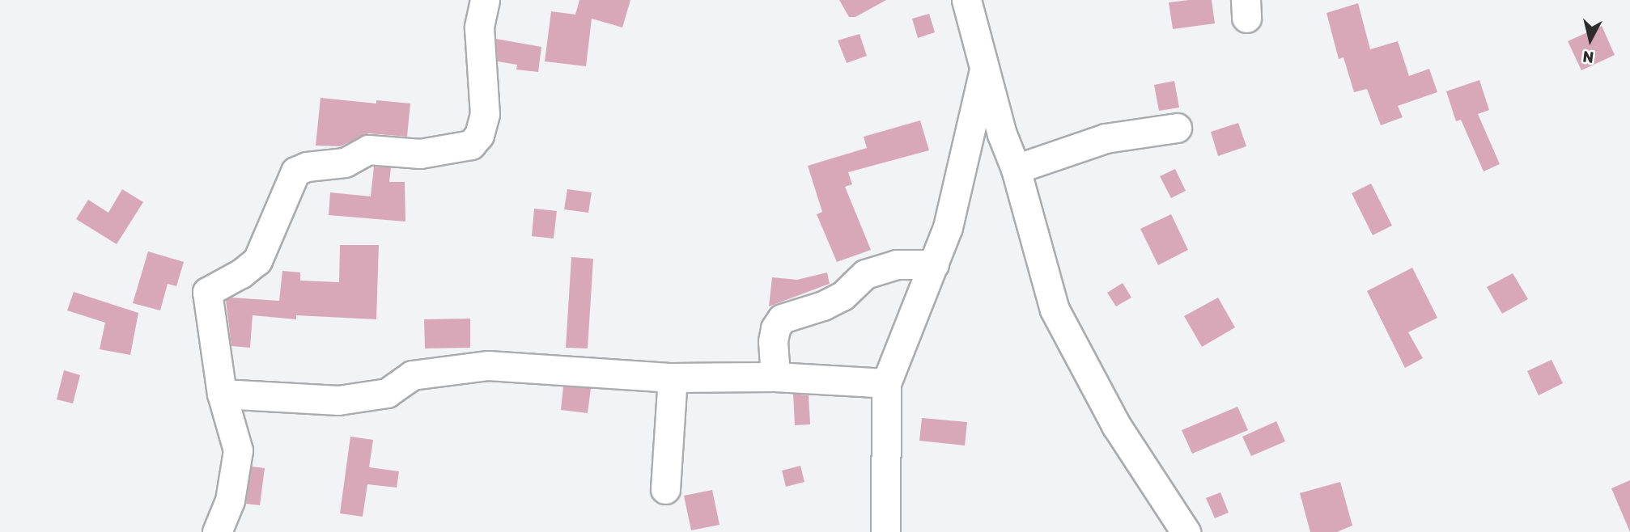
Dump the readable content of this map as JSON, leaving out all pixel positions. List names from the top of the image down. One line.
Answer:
{"north":"bottom"}
